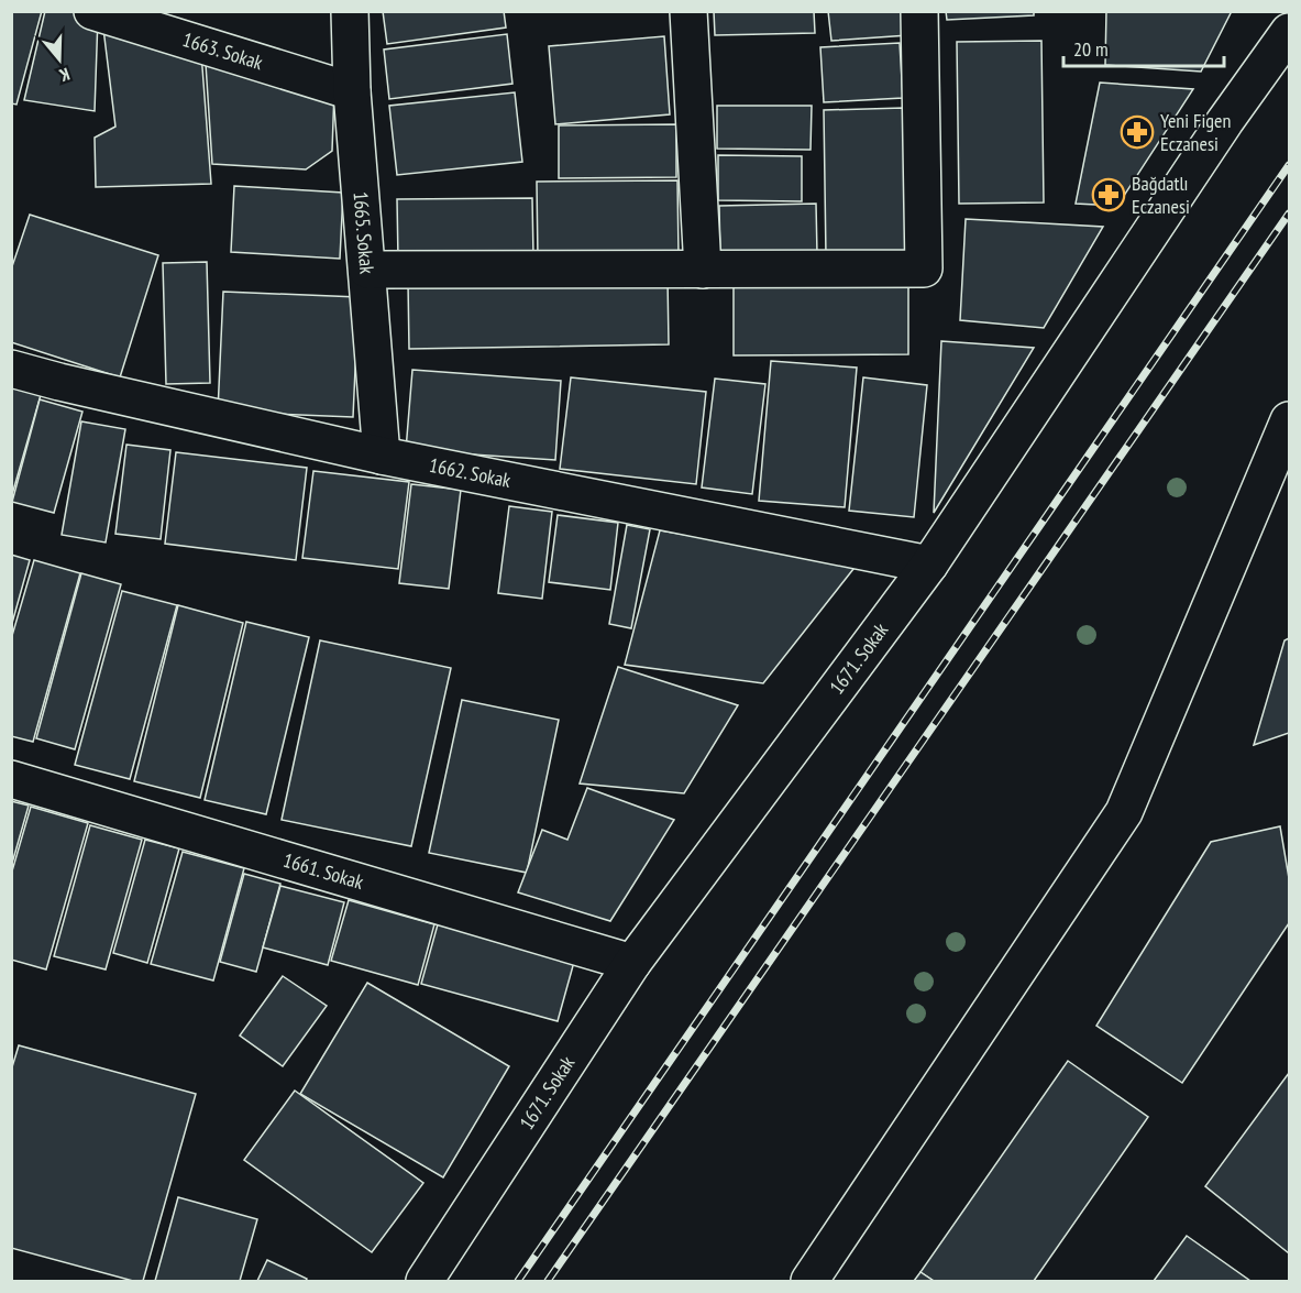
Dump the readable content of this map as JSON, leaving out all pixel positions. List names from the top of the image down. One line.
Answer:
{"streets":{"street":["1663. Sokak","1665. Sokak","1662. Sokak","1671. Sokak","1661. Sokak"]},"crossings":[["1663. Sokak","1665. Sokak"],["1665. Sokak","1662. Sokak"],["1662. Sokak","1671. Sokak"],["1671. Sokak","1661. Sokak"]],"places":{"pharmacy":["Yeni Figen Eczanesi","Bağdatlı Eczanesi"]},"scale_bar":"20 m","north":"bottom"}
